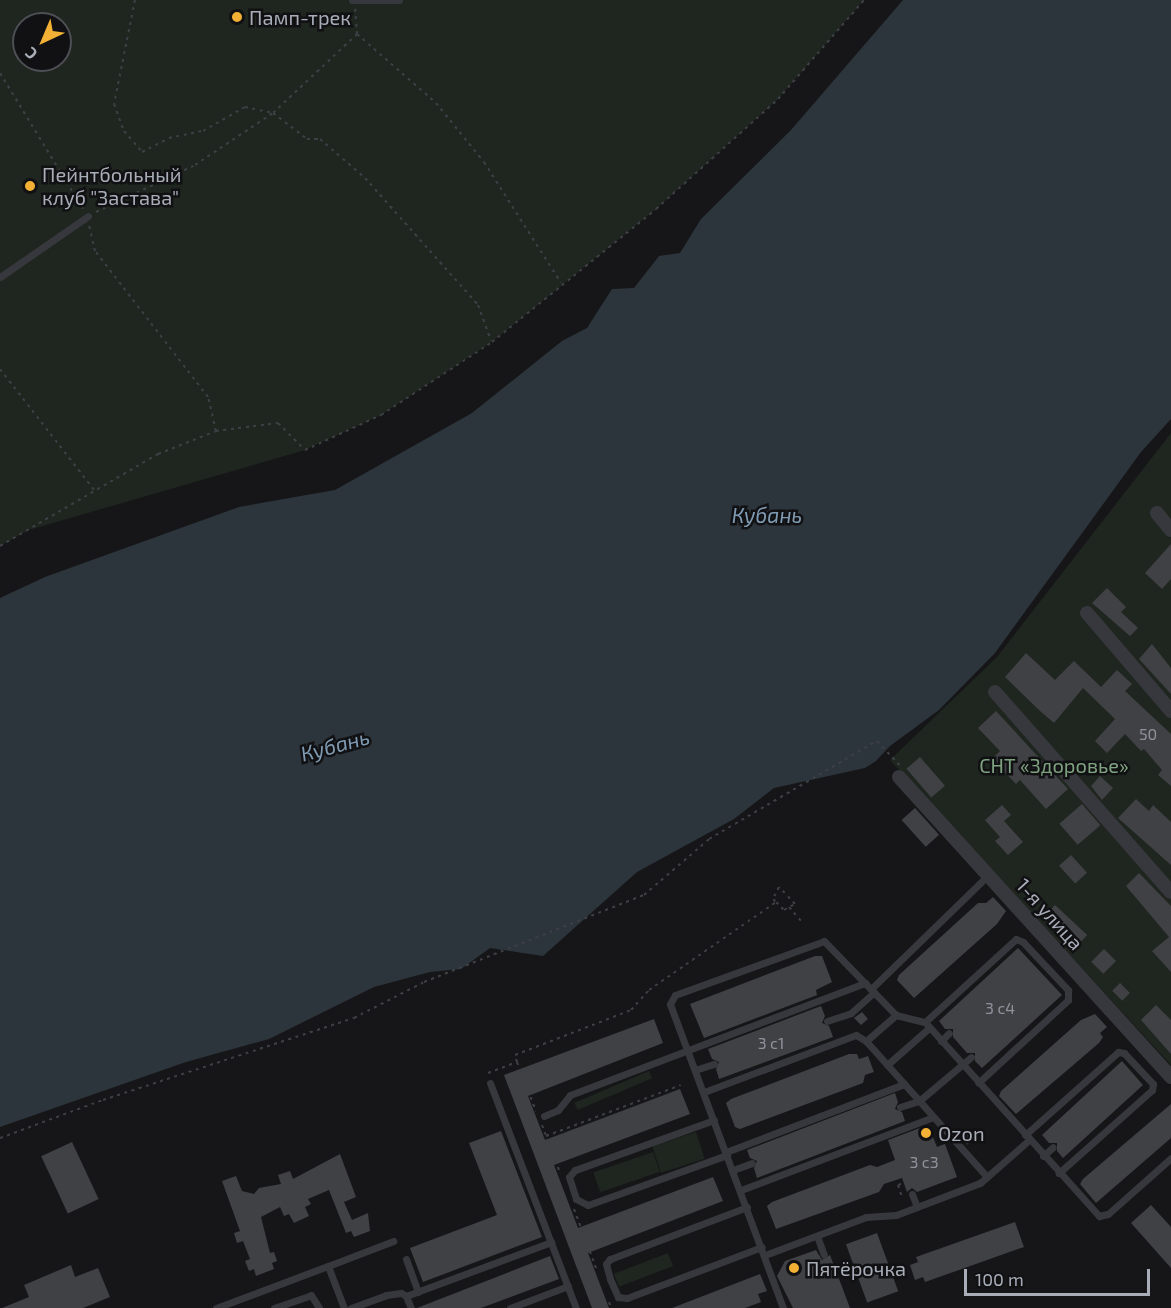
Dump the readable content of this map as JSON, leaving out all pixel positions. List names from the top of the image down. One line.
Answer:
{"streets":{"street":["1-я улица"]},"water":["Кубань"],"parks":["СНТ «Здоровье»"],"places":["Памп-трек","Пейнтбольный клуб \"Застава\"","Ozon","Пятёрочка"],"house_numbers":["50","3 c4","3 с1","3 c3"],"scale_bar":"100 m","north":"bottom left"}
